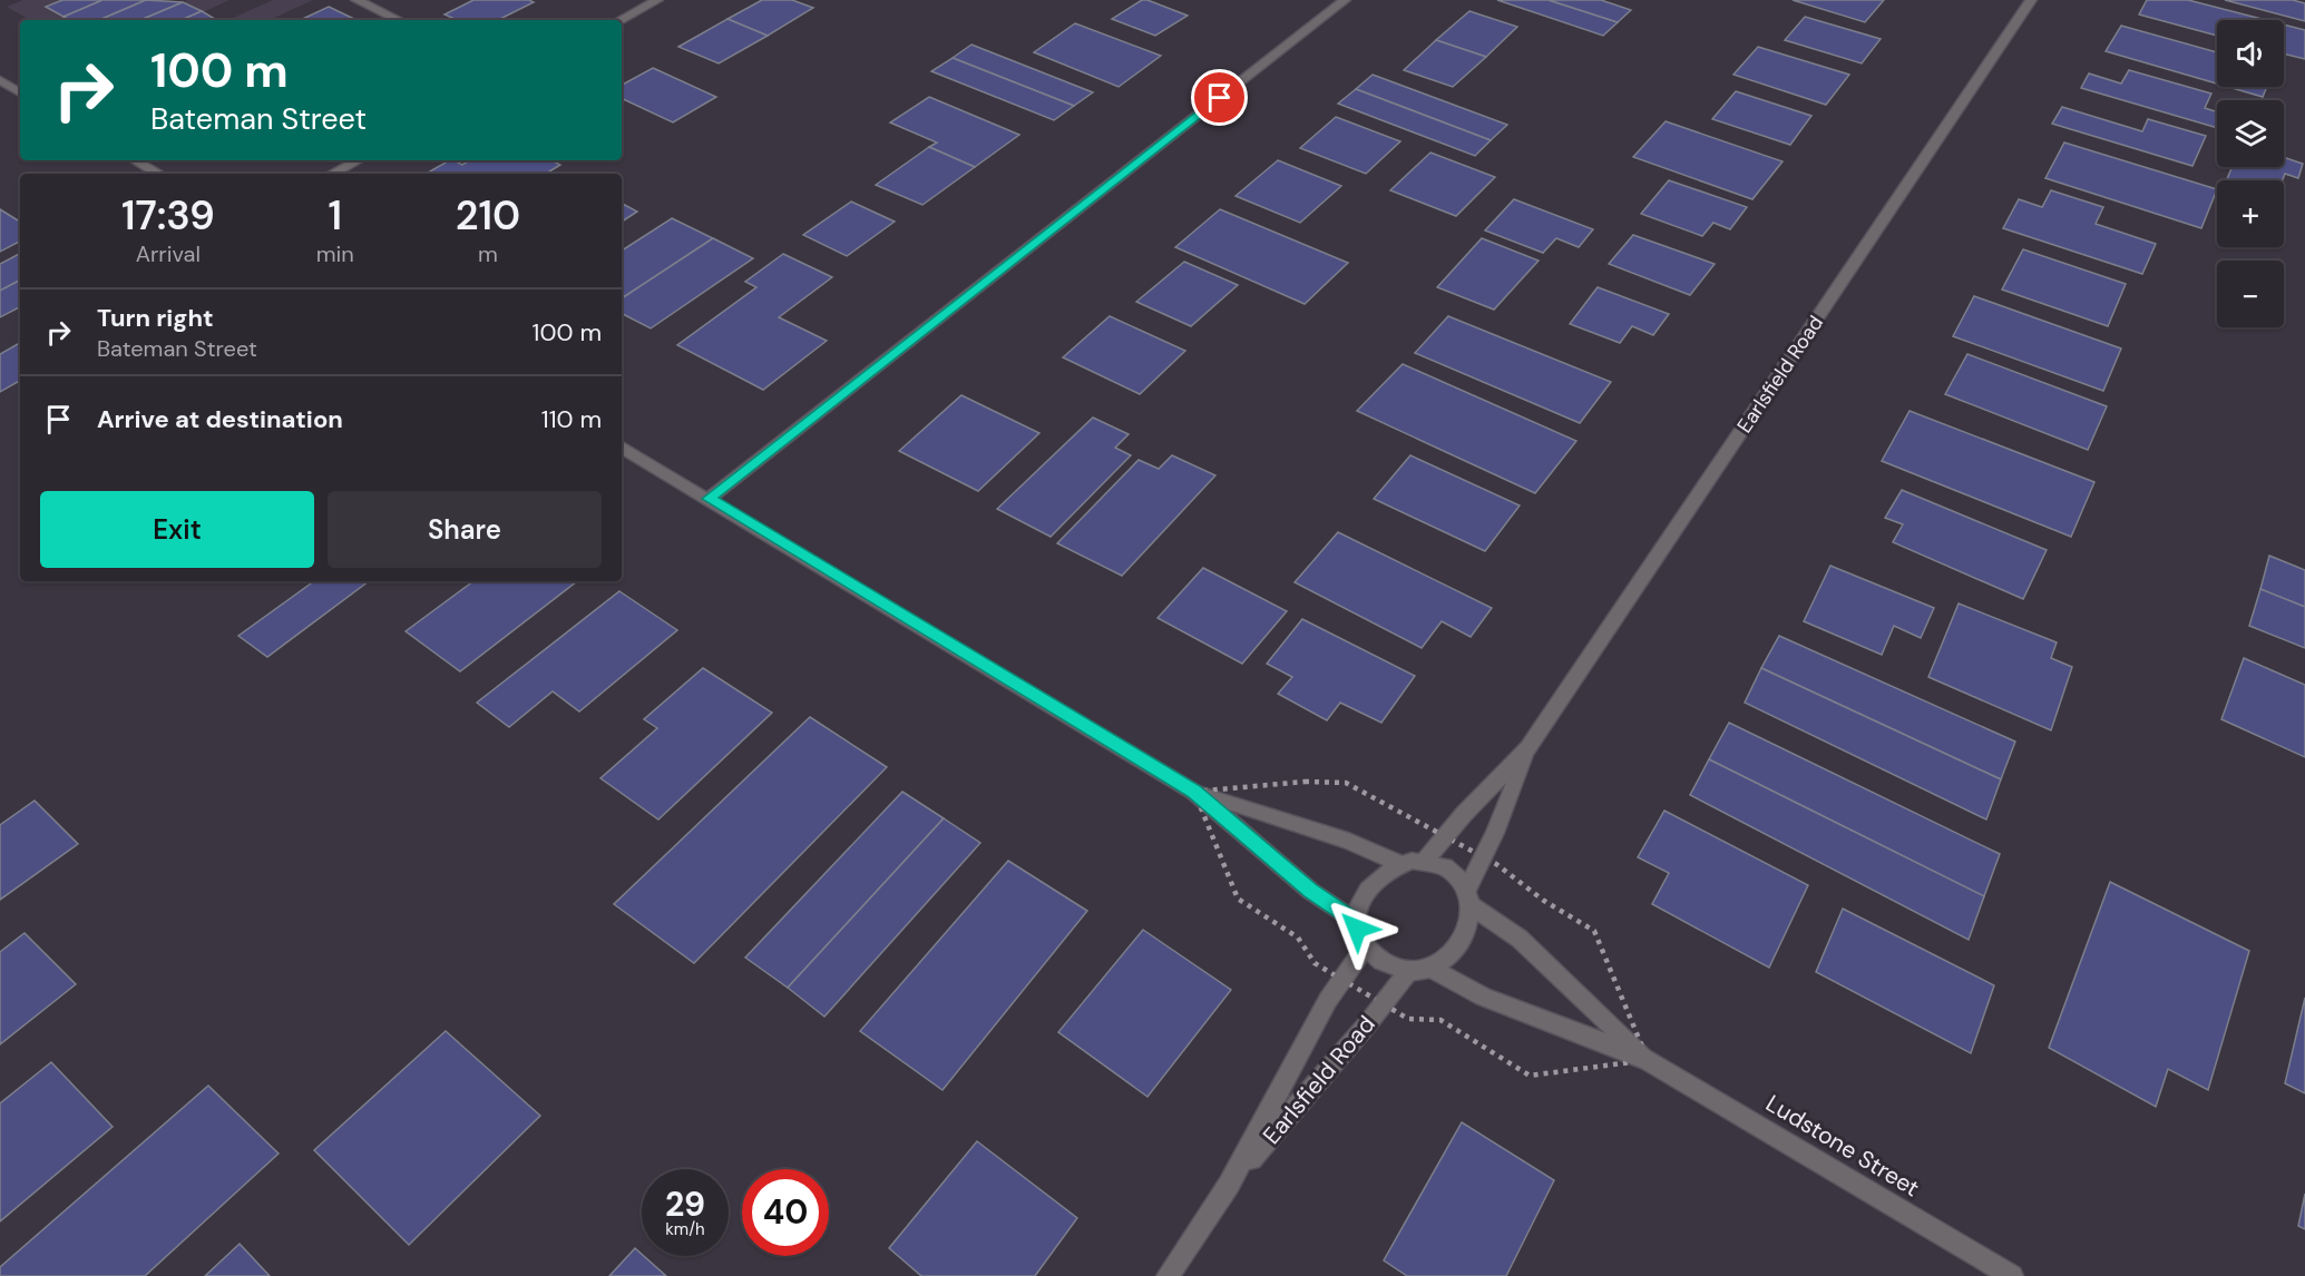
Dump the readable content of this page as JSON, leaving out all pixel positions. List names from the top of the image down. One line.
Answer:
{"streets":{"street":["Earlsfield Road","Ludstone Street"]},"crossings":[["Earlsfield Road","Ludstone Street"]],"page":{"map_buttons":["+","−"],"turn":["100 m","Bateman Street"],"eta":["17:39","Arrival","1","min","210","m"],"list":[{"name":"Turn right","note":"Bateman Street","value":"100 m"},{"name":"Arrive at destination","value":"110 m"}],"buttons":["Exit","Share"],"speed":"29 km/h","limit":"40"}}
